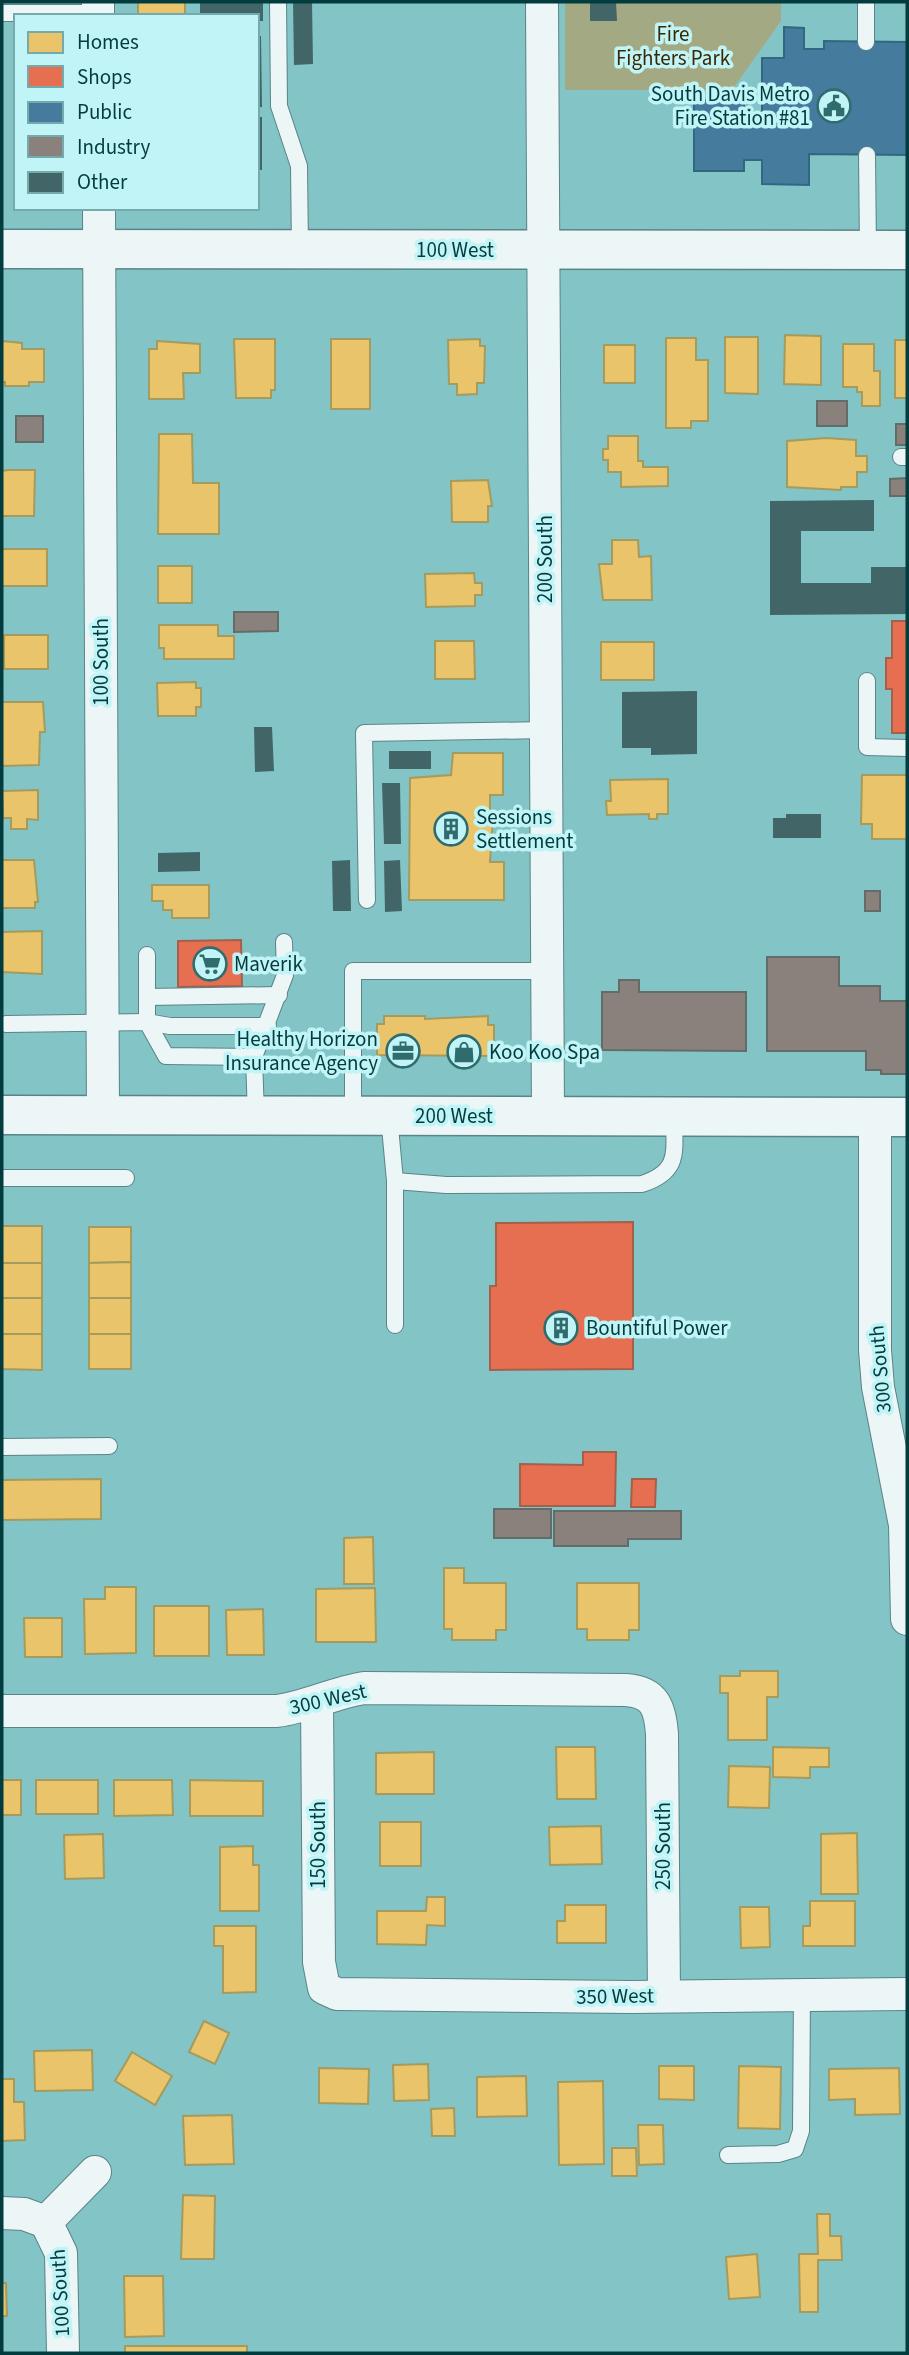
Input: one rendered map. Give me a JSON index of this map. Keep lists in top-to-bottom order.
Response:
{
  "streets": {
    "street": [
      "100 West",
      "200 South",
      "100 South",
      "200 West",
      "300 South",
      "300 West",
      "150 South",
      "250 South",
      "350 West"
    ]
  },
  "crossings": [
    ["100 West", "200 South"],
    ["100 West", "100 South"],
    ["200 South", "200 West"],
    ["100 South", "200 West"],
    ["200 West", "300 South"],
    ["300 West", "150 South"],
    ["300 West", "250 South"],
    ["150 South", "350 West"],
    ["250 South", "350 West"]
  ],
  "parks": ["Fire Fighters Park"],
  "places": {
    "public building": ["South Davis Metro Fire Station #81"],
    "building": ["Sessions Settlement", "Bountiful Power"],
    "supermarket": ["Maverik"],
    "office": ["Healthy Horizon Insurance Agency"],
    "shop": ["Koo Koo Spa"]
  },
  "legend": [
    "Homes",
    "Shops",
    "Public",
    "Industry",
    "Other"
  ]
}
